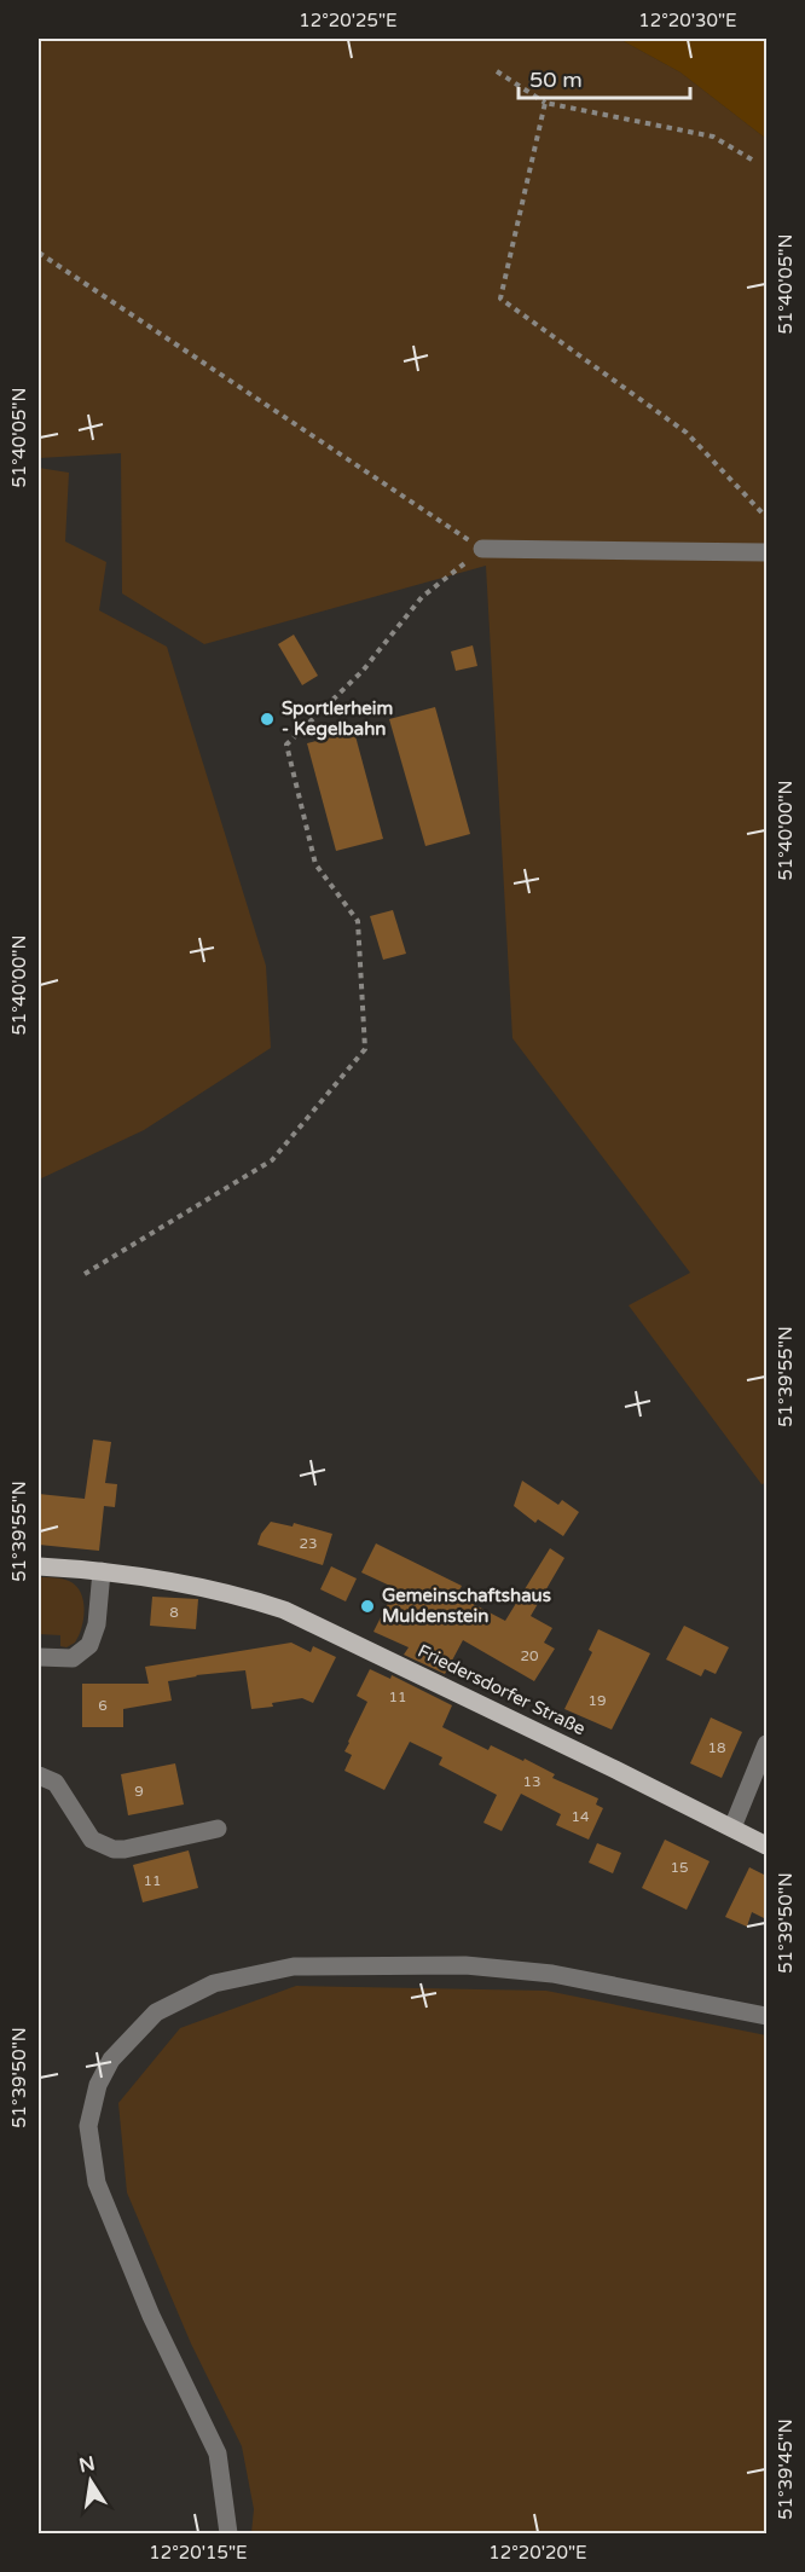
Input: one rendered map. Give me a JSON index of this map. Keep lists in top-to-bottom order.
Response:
{
  "streets": {
    "main road": ["Friedersdorfer Straße"]
  },
  "places": ["Sportlerheim - Kegelbahn", "Gemeinschaftshaus Muldenstein"],
  "house_numbers": [
    "23",
    "8",
    "20",
    "11",
    "19",
    "6",
    "18",
    "13",
    "9",
    "14",
    "15",
    "11"
  ],
  "scale_bar": "50 m",
  "north": "top",
  "coordinates": [
    "12°20'25\"E",
    "12°20'30\"E",
    "51°40'05\"N",
    "51°40'00\"N",
    "51°39'55\"N",
    "51°39'50\"N",
    "51°39'45\"N",
    "12°20'15\"E",
    "12°20'20\"E"
  ]
}
